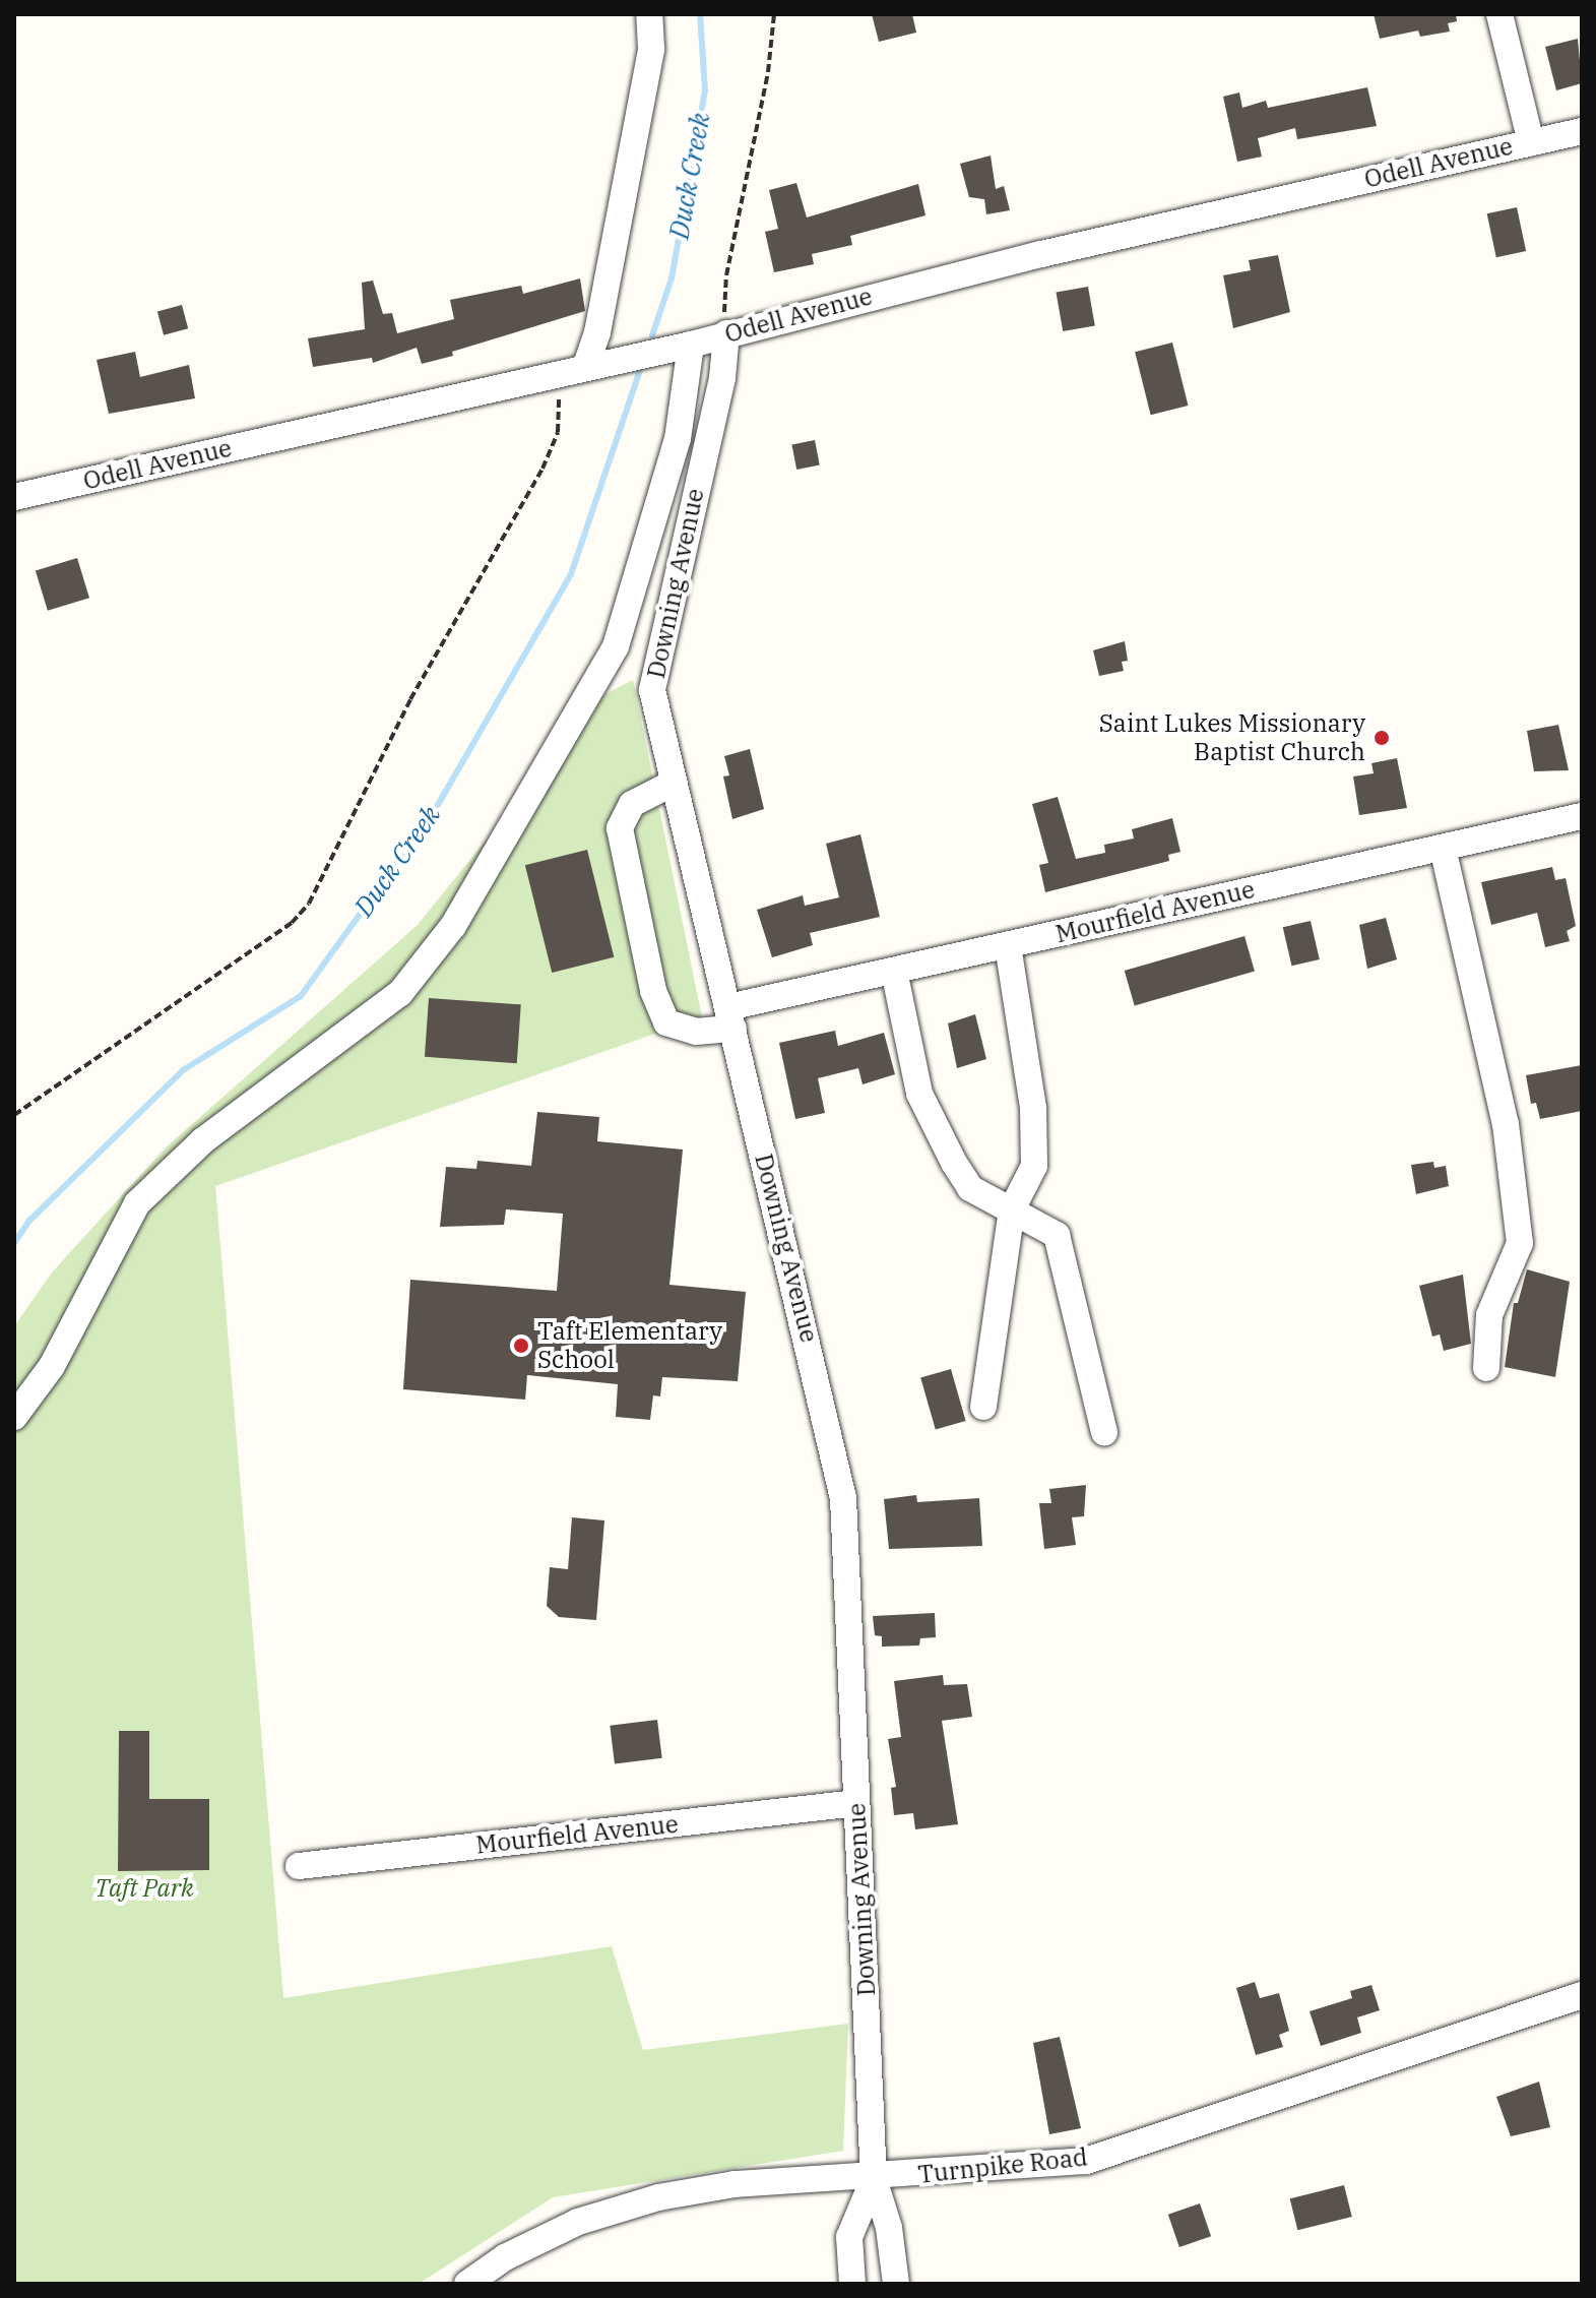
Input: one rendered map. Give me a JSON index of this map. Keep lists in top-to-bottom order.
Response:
{
  "streets": {
    "street": [
      "Odell Avenue",
      "Downing Avenue",
      "Mourfield Avenue",
      "Turnpike Road"
    ]
  },
  "crossings": [
    ["Odell Avenue", "Downing Avenue"],
    ["Downing Avenue", "Mourfield Avenue"],
    ["Downing Avenue", "Turnpike Road"]
  ],
  "water": ["Duck Creek"],
  "parks": ["Taft Park"],
  "places": ["Saint Lukes Missionary Baptist Church", "Taft Elementary School"]
}
